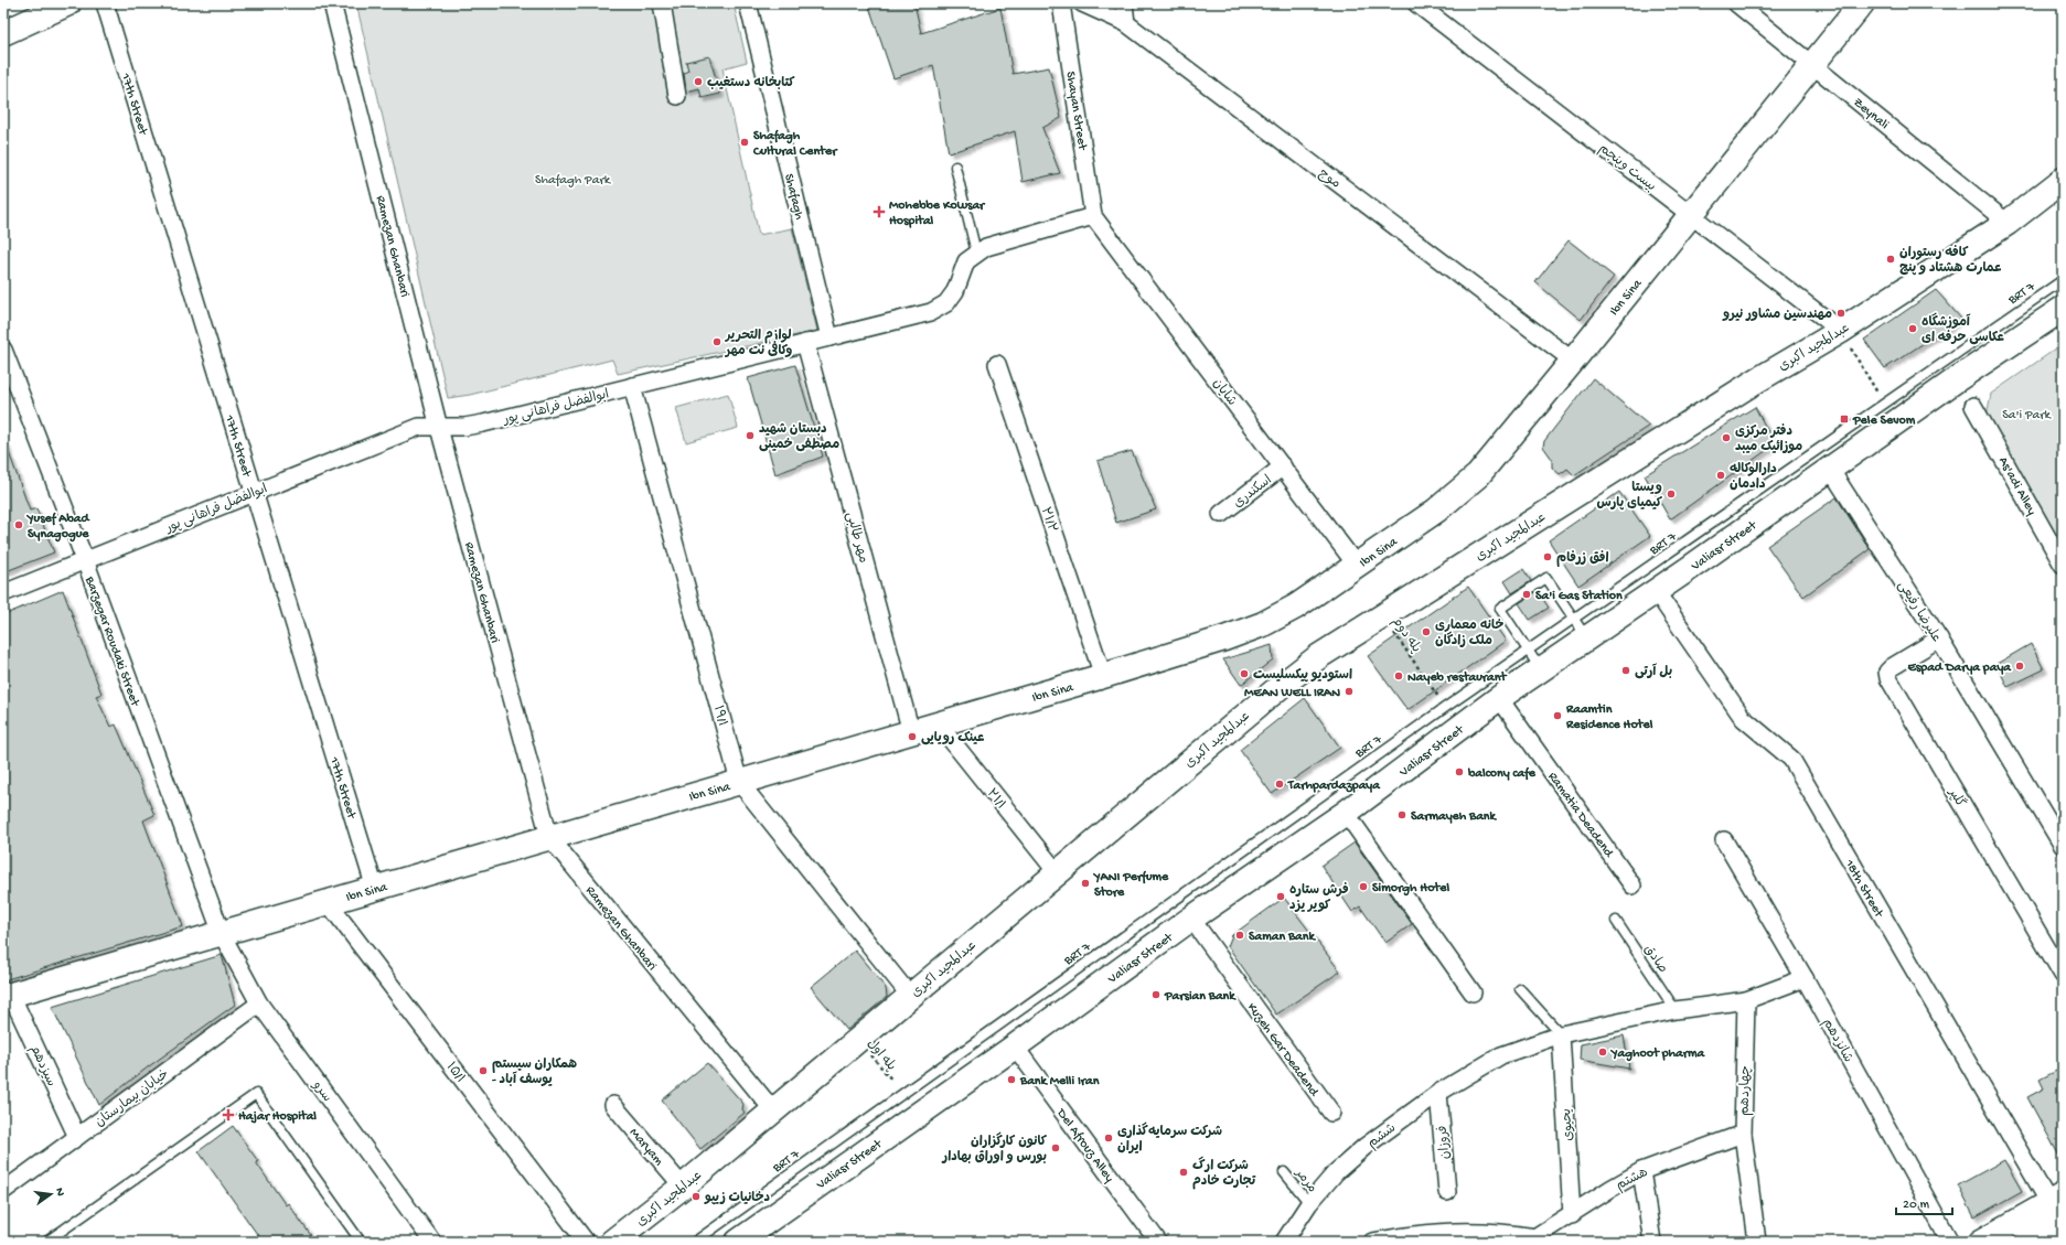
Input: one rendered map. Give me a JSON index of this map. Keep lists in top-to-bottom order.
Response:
{
  "streets": {
    "street": [
      "17th Street",
      "Shayan Street",
      "Zeynali",
      "بیست وپنجم",
      "موج",
      "Shafagh",
      "Ramezan Ghanbari",
      "Ibn Sina",
      "عبدالمجید اکبری",
      "شایان",
      "ابوالفضل فراهانی پور",
      "As'adi Alley",
      "اسکندری",
      "۲۱/۲",
      "مهر طالبی",
      "Valiasr Street",
      "علیرضا رفیعی",
      "Barzegar Roudaki Street",
      "۱۹/۱",
      "گلپر",
      "۲۱/۱",
      "Ramatia Deadend",
      "18th Street",
      "شانزدهم",
      "Kuzeh Gar Deadend",
      "سیزدهم",
      "۱۵/۱",
      "سرو",
      "چهاردهم",
      "خیابان بیمارستان",
      "یحیوی",
      "ششم",
      "فروزان",
      "Del Afrouz Alley",
      "Maryam",
      "هشتم"
    ],
    "lane": ["BRT 7", "صادق", "مرمر"],
    "path": ["پله دوم", "پله اول"]
  },
  "crossings": [
    ["17th Street", "Ibn Sina"],
    ["17th Street", "ابوالفضل فراهانی پور"],
    ["Shayan Street", "شایان"],
    ["Shayan Street", "ابوالفضل فراهانی پور"],
    ["Zeynali", "Ibn Sina"],
    ["Zeynali", "عبدالمجید اکبری"],
    ["بیست وپنجم", "Ibn Sina"],
    ["بیست وپنجم", "عبدالمجید اکبری"],
    ["موج", "Ibn Sina"],
    ["Shafagh", "ابوالفضل فراهانی پور"],
    ["Ramezan Ghanbari", "Ibn Sina"],
    ["Ramezan Ghanbari", "عبدالمجید اکبری"],
    ["Ramezan Ghanbari", "ابوالفضل فراهانی پور"],
    ["BRT 7", "Valiasr Street"],
    ["BRT 7", "پله دوم"],
    ["Ibn Sina", "شایان"],
    ["Ibn Sina", "۲۱/۲"],
    ["Ibn Sina", "مهر طالبی"],
    ["Ibn Sina", "Barzegar Roudaki Street"],
    ["Ibn Sina", "۱۹/۱"],
    ["Ibn Sina", "۲۱/۱"],
    ["Ibn Sina", "سیزدهم"],
    ["Ibn Sina", "۱۵/۱"],
    ["Ibn Sina", "سرو"],
    ["عبدالمجید اکبری", "پله دوم"],
    ["عبدالمجید اکبری", "۱۹/۱"],
    ["عبدالمجید اکبری", "۲۱/۱"],
    ["عبدالمجید اکبری", "پله اول"],
    ["عبدالمجید اکبری", "Maryam"],
    ["شایان", "ابوالفضل فراهانی پور"],
    ["شایان", "اسکندری"],
    ["ابوالفضل فراهانی پور", "مهر طالبی"],
    ["ابوالفضل فراهانی پور", "Barzegar Roudaki Street"],
    ["ابوالفضل فراهانی پور", "۱۹/۱"],
    ["Valiasr Street", "علیرضا رفیعی"],
    ["Valiasr Street", "Ramatia Deadend"],
    ["Valiasr Street", "18th Street"],
    ["Valiasr Street", "Kuzeh Gar Deadend"],
    ["Valiasr Street", "Del Afrouz Alley"],
    ["علیرضا رفیعی", "گلپر"],
    ["Barzegar Roudaki Street", "سرو"],
    ["صادق", "ششم"],
    ["سیزدهم", "خیابان بیمارستان"],
    ["سرو", "خیابان بیمارستان"],
    ["چهاردهم", "ششم"],
    ["چهاردهم", "هشتم"],
    ["یحیوی", "ششم"],
    ["یحیوی", "هشتم"],
    ["ششم", "فروزان"],
    ["ششم", "مرمر"]
  ],
  "parks": ["Shafagh Park", "Sa'i Park"],
  "places": {
    "other": [
      "کتابخانه دستغیب",
      "Shafagh Cultural Center",
      "کافه رستوران عمارت هشتاد و پنج",
      "مهندسین مشاور نیرو",
      "آموزشگاه عکاسی حرفه ای",
      "لوازم التحریر وکافی نت مهر",
      "دبستان شهید مصطفی خمینی",
      "دفتر مرکزی موزائیک میبد",
      "دارالوکاله دادمان",
      "ویستا کیمیای پارس",
      "Yusef Abad Synagogue",
      "افق زرفام",
      "Sa'i Gas Station",
      "خانه معماری ملک زادگان",
      "Espad Darya paya",
      "بل آرتی",
      "استودیو پیکسلیست",
      "Nayeb restaurant",
      "MEAN WELL IRAN",
      "Raamtin Residence Hotel",
      "عینک رویایی",
      "balcony cafe",
      "Tarhpardazpaya",
      "Sarmayeh Bank",
      "YANI Perfume Store",
      "Simorgh Hotel",
      "فرش ستاره کویر یزد",
      "Saman Bank",
      "Parsian Bank",
      "Yaghoot pharma",
      "همکاران سیستم - یوسف آباد",
      "Bank Melli Iran",
      "شركت سرمايه‌گذاری ايران",
      "کانون کارگزاران بورس و اوراق بهادار",
      "شرکت ارگ تجارت خادم",
      "دخانیات زیپو"
    ],
    "health": ["Mohebbe Kowsar Hospital", "Hajar Hospital"],
    "transit": ["Pele Sevom"]
  },
  "scale_bar": "20 m",
  "north": "right"
}
